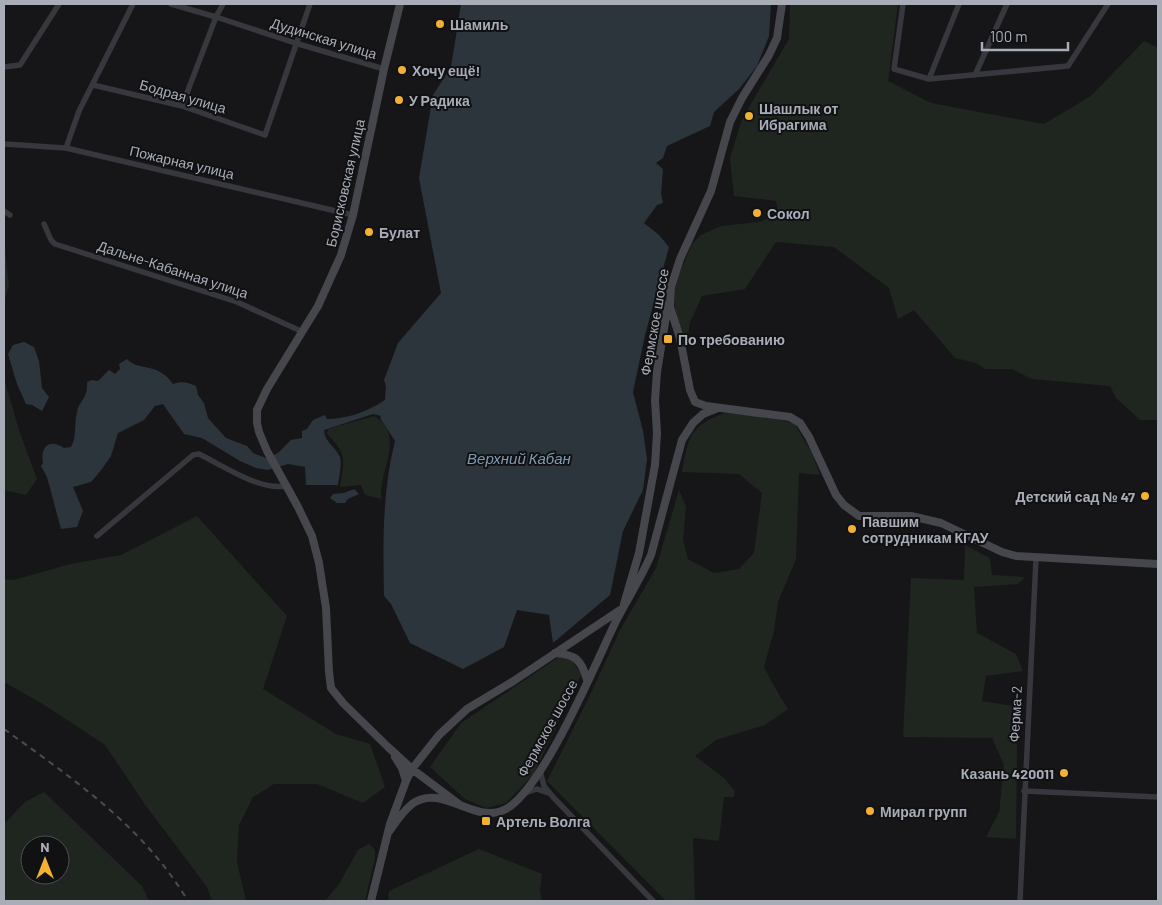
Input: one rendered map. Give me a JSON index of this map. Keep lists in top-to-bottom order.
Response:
{
  "streets": {
    "street": [
      "Дудинская улица",
      "Бодрая улица",
      "Пожарная улица",
      "Борисковская улица",
      "Дальне-Кабанная улица",
      "Фермское шоссе",
      "Ферма-2"
    ]
  },
  "crossings": [
    ["Дудинская улица", "Бодрая улица"],
    ["Дудинская улица", "Борисковская улица"],
    ["Пожарная улица", "Борисковская улица"],
    ["Борисковская улица", "Дальне-Кабанная улица"]
  ],
  "water": ["Верхний Кабан"],
  "places": {
    "other": [
      "Шамиль",
      "Хочу ещё!",
      "У Радика",
      "Шашлык от Ибрагима",
      "Сокол",
      "Булат",
      "Детский сад № 47",
      "Павшим сотрудникам КГАУ",
      "Казань 420011",
      "Мирал групп"
    ],
    "transit": ["По требованию", "Артель Волга"]
  },
  "scale_bar": "100 m",
  "north": "top"
}
